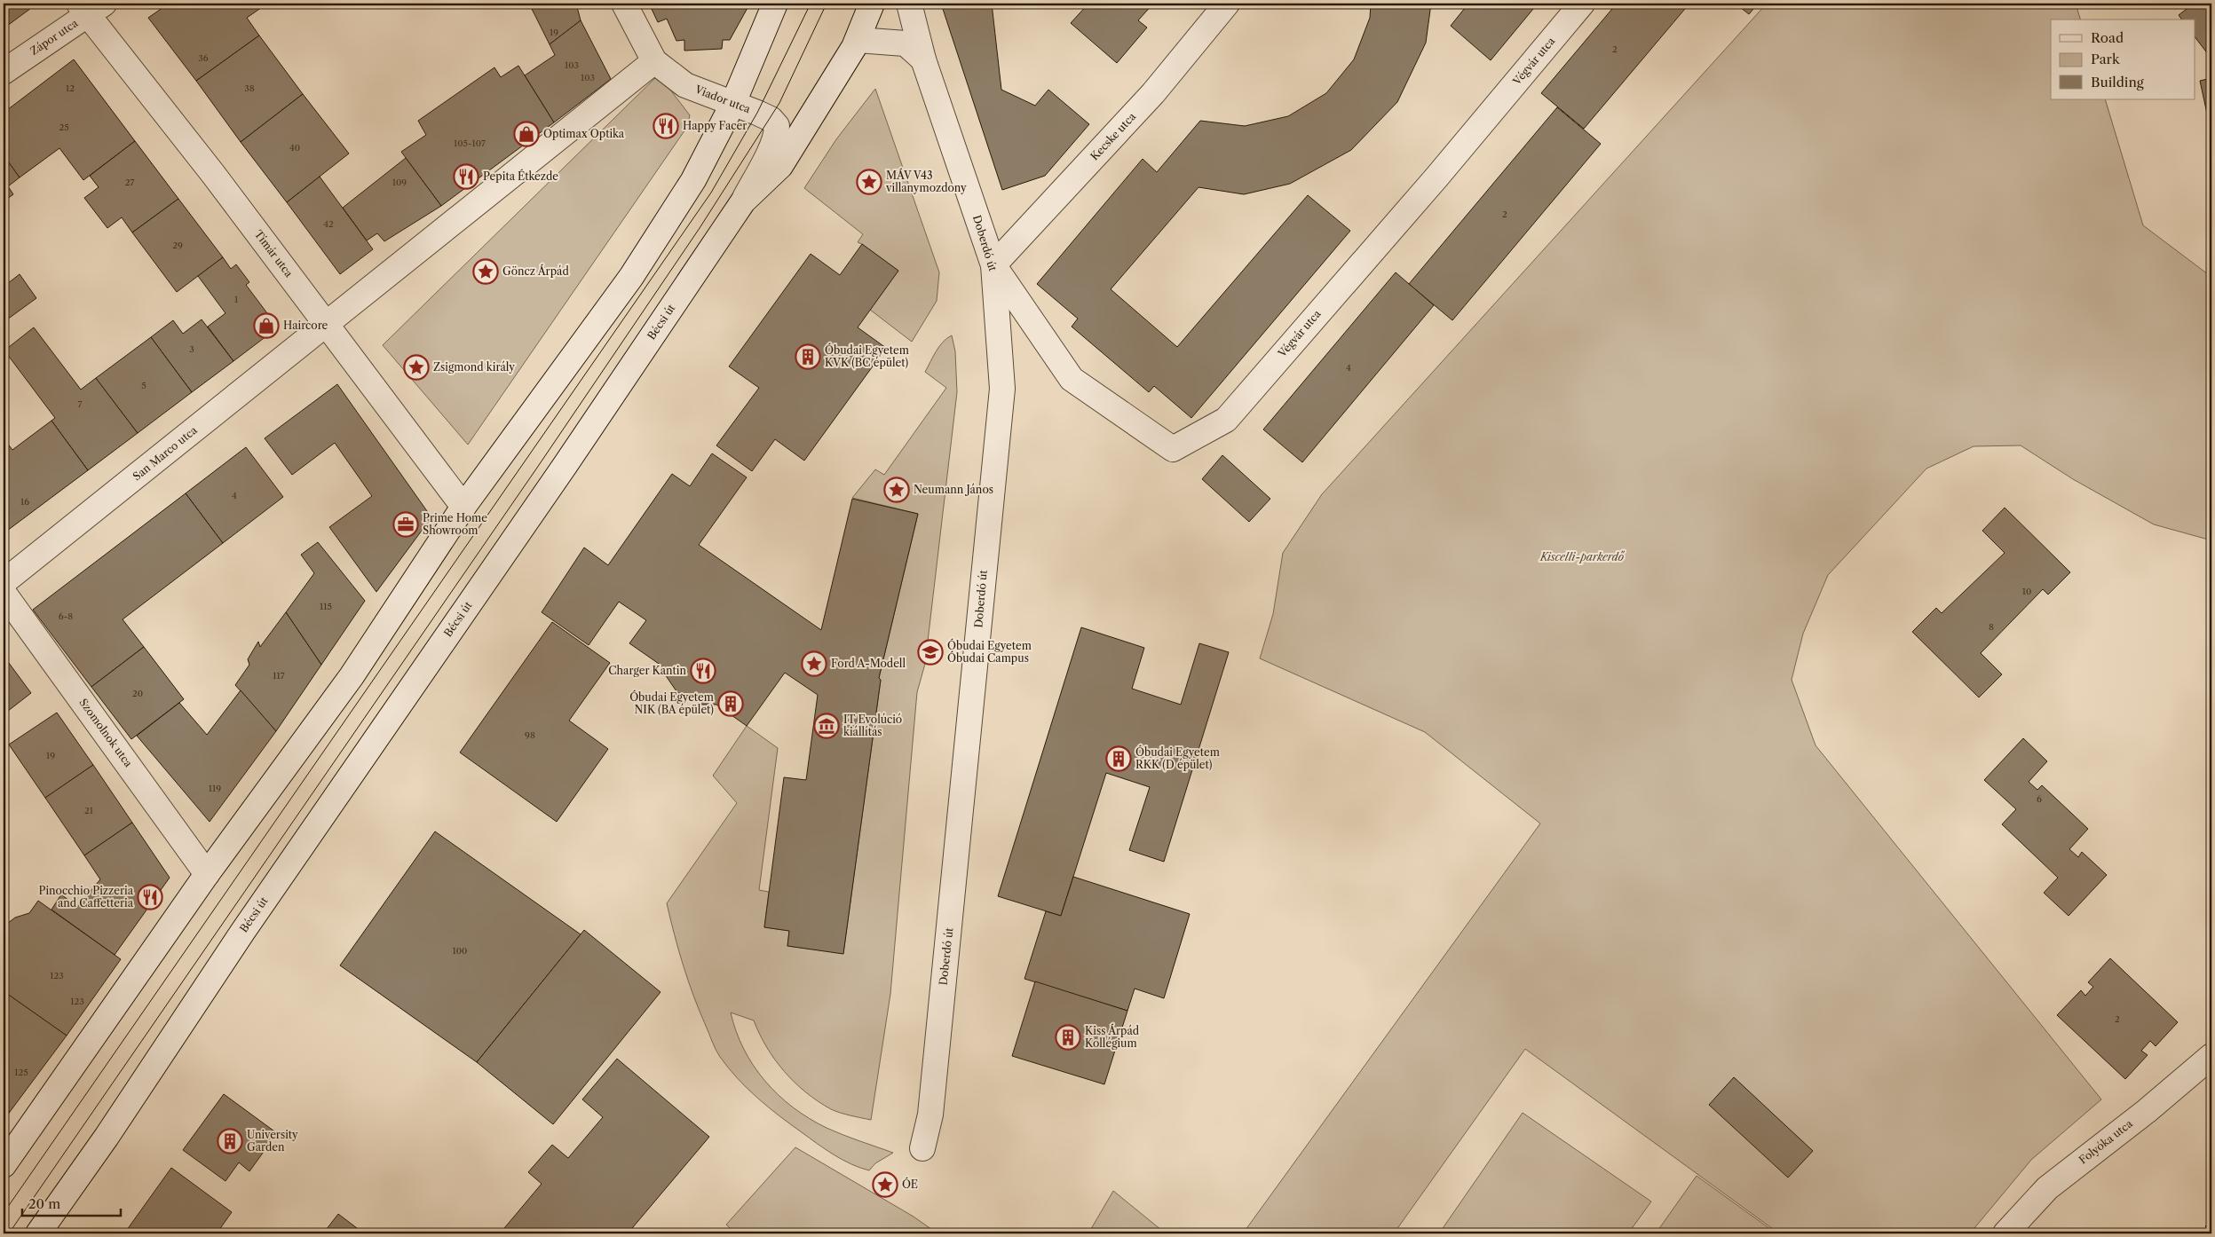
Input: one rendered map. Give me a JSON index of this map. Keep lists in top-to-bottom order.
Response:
{
  "streets": {
    "street": [
      "Zápor utca",
      "Végvár utca",
      "Viador utca",
      "Kecske utca",
      "Doberdó út",
      "Tímár utca",
      "Bécsi út",
      "San Marco utca",
      "Szomolnok utca",
      "Folyóka utca"
    ]
  },
  "crossings": [
    ["Zápor utca", "Tímár utca"],
    ["Végvár utca", "Kecske utca"],
    ["Végvár utca", "Doberdó út"],
    ["Viador utca", "Bécsi út"],
    ["Kecske utca", "Doberdó út"],
    ["Tímár utca", "San Marco utca"]
  ],
  "parks": ["Kiscelli-parkerdő"],
  "places": {
    "restaurant": [
      "Happy Facer",
      "Pepita Étkezde",
      "Charger Kantin",
      "Pinocchio Pizzeria and Caffetteria"
    ],
    "shop": ["Optimax Optika", "Haircore"],
    "place": [
      "MÁV V43 villanymozdony",
      "Göncz Árpád",
      "Zsigmond király",
      "Neumann János",
      "Ford A-Modell",
      "ÓE"
    ],
    "building": [
      "Óbudai Egyetem KVK (BC épület)",
      "Óbudai Egyetem NIK (BA épület)",
      "Óbudai Egyetem RKK (D épület)",
      "Kiss Árpád Kollégium",
      "University Garden"
    ],
    "office": ["Prime Home Showroom"],
    "school or university": ["Óbudai Egyetem Óbudai Campus"],
    "museum": ["IT Evolúció kiállítás"]
  },
  "house_numbers": [
    "19",
    "2",
    "36",
    "103",
    "103",
    "12",
    "38",
    "25",
    "105-107",
    "40",
    "27",
    "109",
    "2",
    "42",
    "29",
    "1",
    "3",
    "4",
    "5",
    "7",
    "4",
    "16",
    "10",
    "115",
    "6-8",
    "8",
    "117",
    "20",
    "98",
    "19",
    "119",
    "6",
    "21",
    "100",
    "123",
    "123",
    "2",
    "125"
  ],
  "legend": ["Road", "Park", "Building"],
  "scale_bar": "20 m"
}
